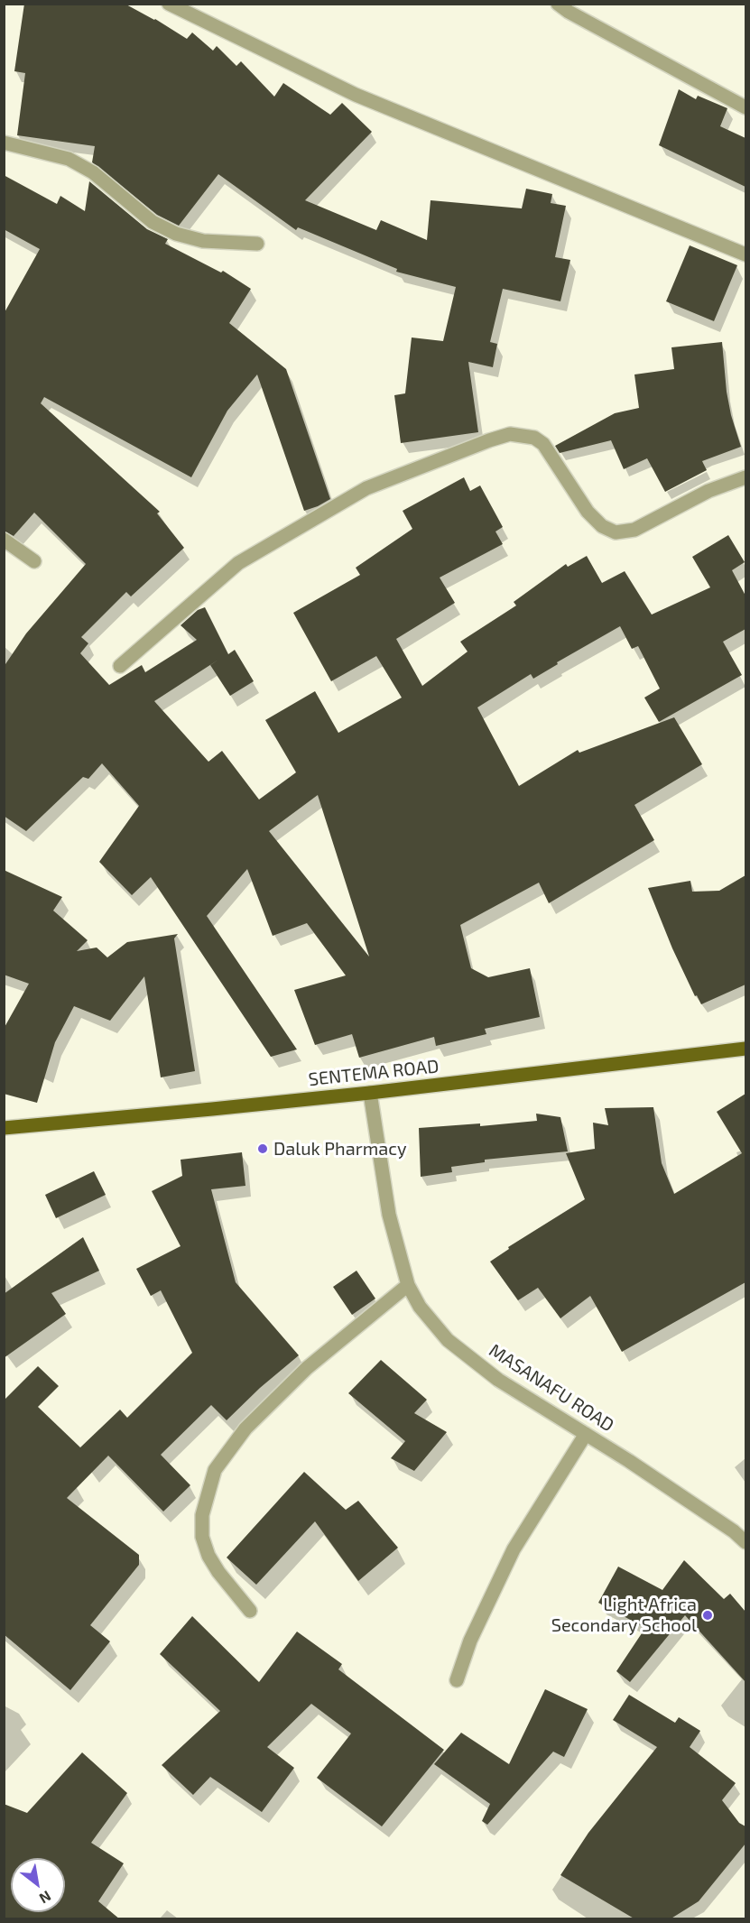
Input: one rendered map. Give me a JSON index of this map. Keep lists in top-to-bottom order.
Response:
{
  "streets": {
    "main road": ["SENTEMA ROAD"],
    "street": ["MASANAFU ROAD"]
  },
  "crossings": [
    ["SENTEMA ROAD", "MASANAFU ROAD"]
  ],
  "places": ["Daluk Pharmacy", "Light Africa Secondary School"],
  "north": "bottom right"
}
